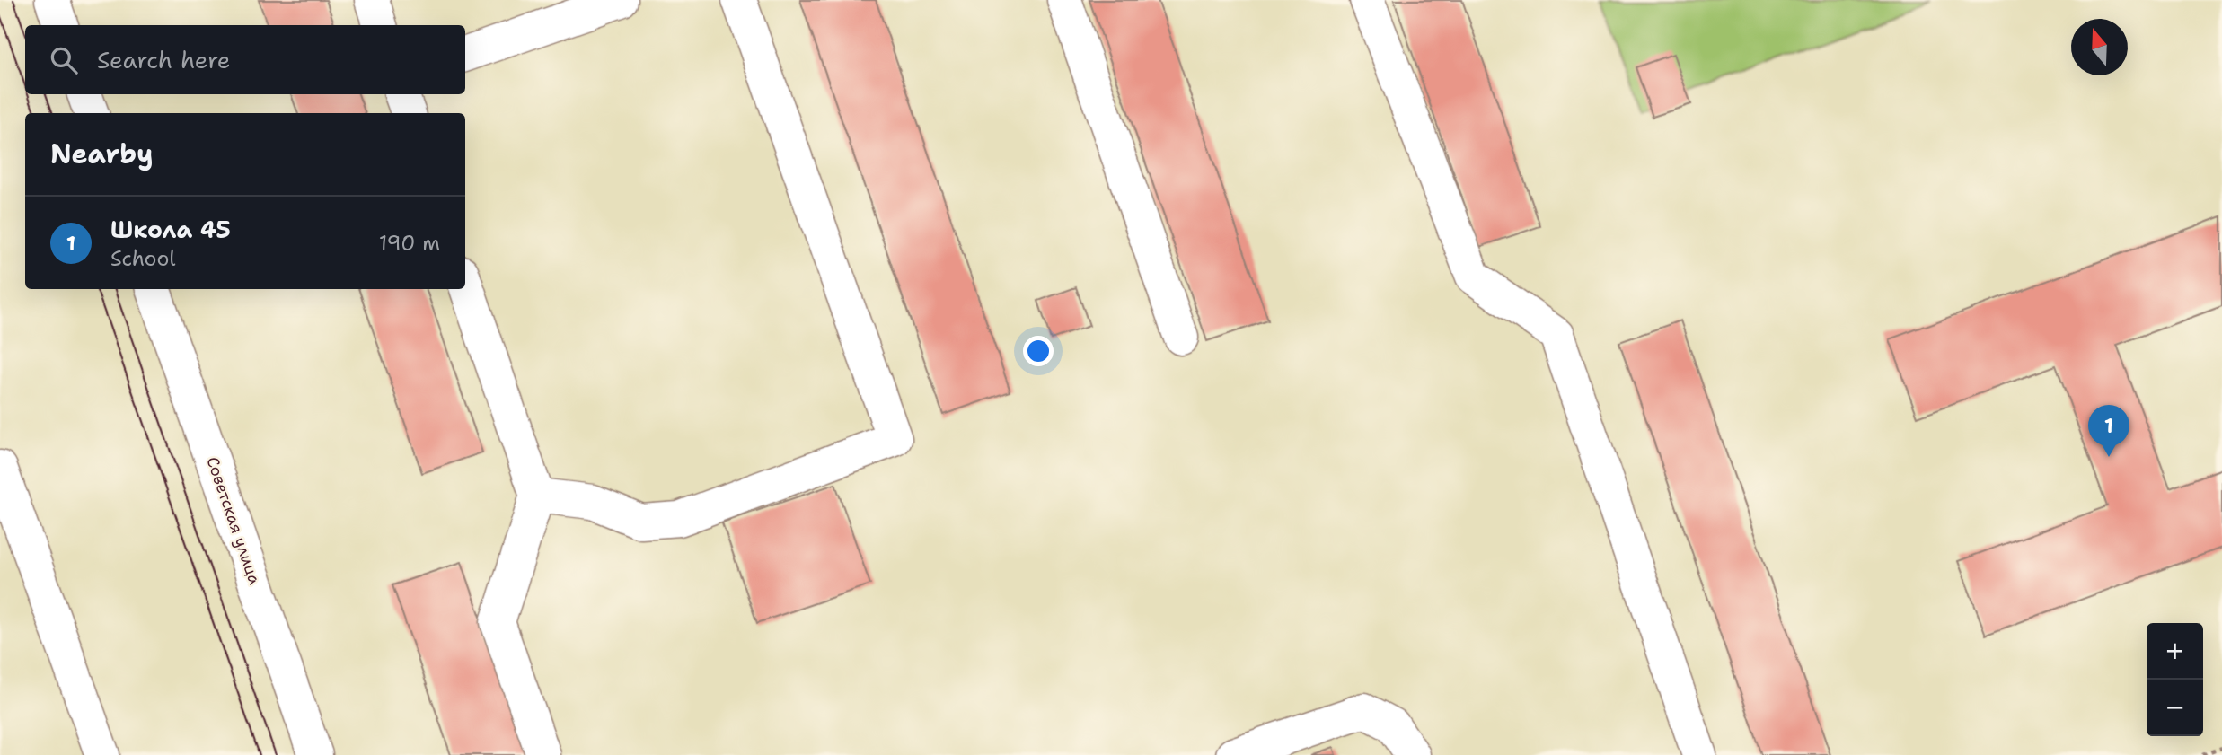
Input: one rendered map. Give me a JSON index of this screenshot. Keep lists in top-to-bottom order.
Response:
{
  "streets": {
    "main road": ["Советская улица"]
  },
  "north": "top",
  "page": {
    "search": "Search here",
    "heading": "Nearby",
    "list": [
      {
        "mark": "1",
        "name": "Школа 45",
        "note": "School",
        "value": "190 m"
      }
    ],
    "pins": "1",
    "map_buttons": ["+", "−"]
  }
}
